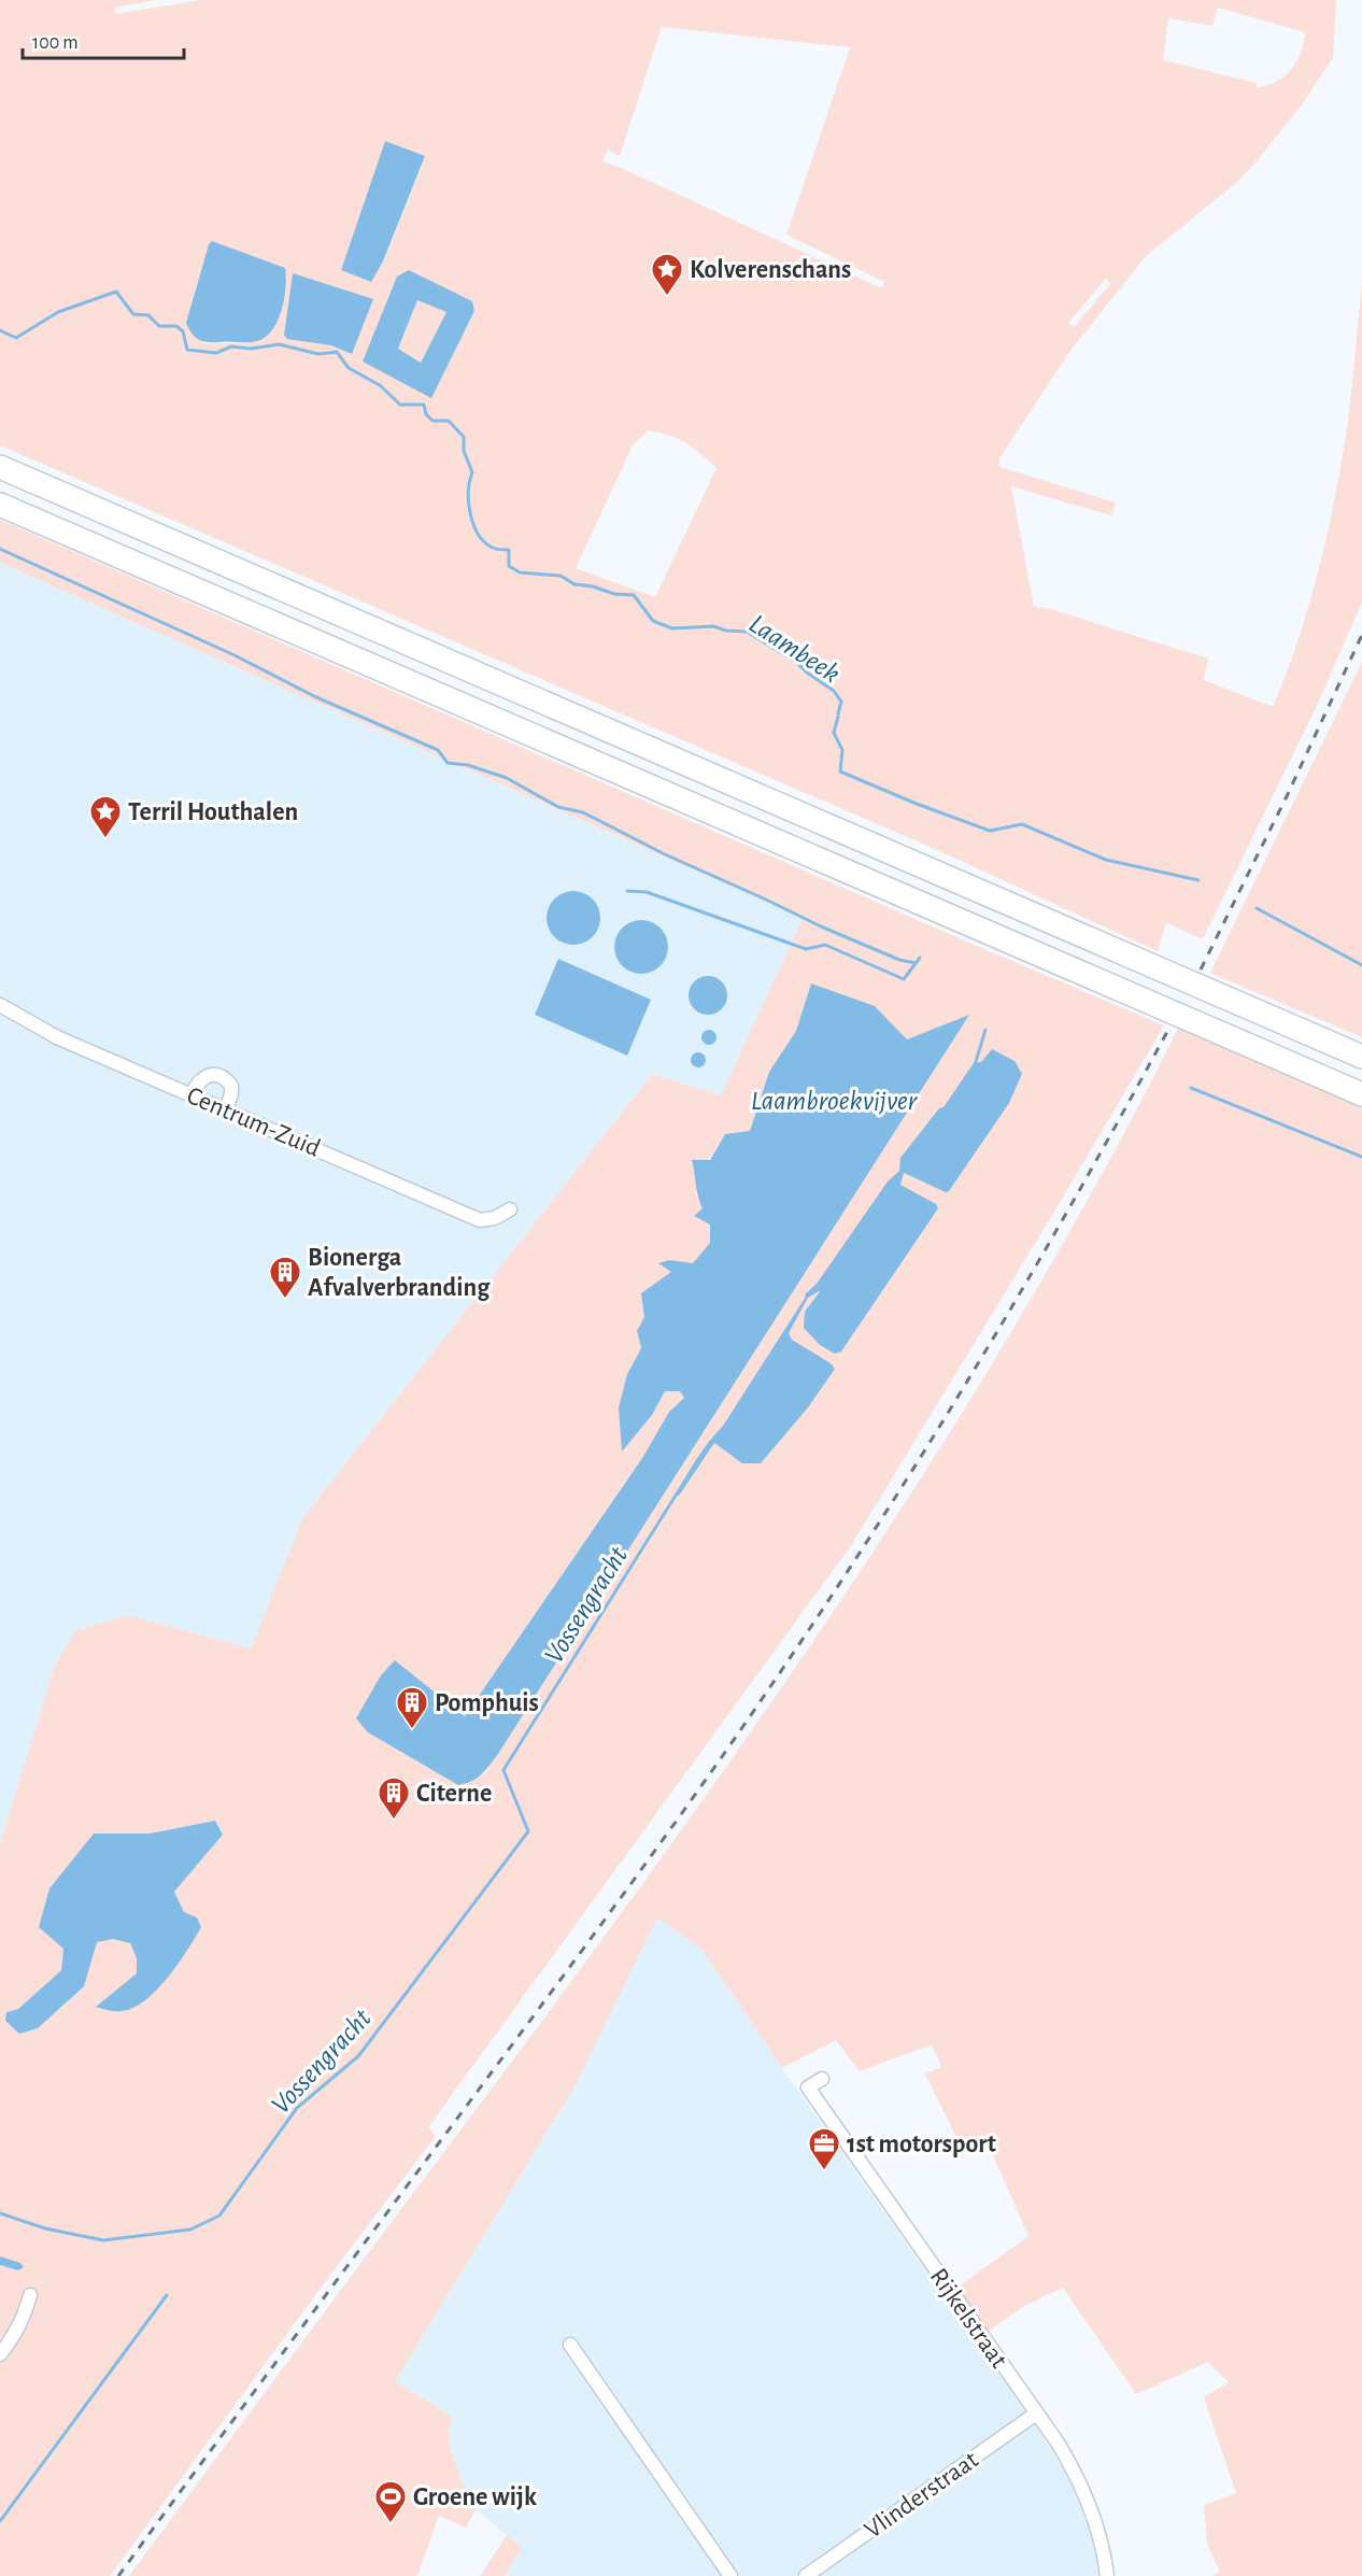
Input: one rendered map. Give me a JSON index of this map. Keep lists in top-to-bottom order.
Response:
{
  "streets": {
    "street": ["Centrum-Zuid", "Rijkelstraat", "Vlinderstraat"]
  },
  "crossings": [
    ["Rijkelstraat", "Vlinderstraat"]
  ],
  "water": ["Laambeek", "Laambroekvijver", "Vossengracht"],
  "places": {
    "place": ["Kolverenschans", "Terril Houthalen"],
    "building": ["Bionerga Afvalverbranding", "Pomphuis", "Citerne"],
    "office": ["1st motorsport"],
    "sports": ["Groene wijk"]
  },
  "scale_bar": "100 m"
}
